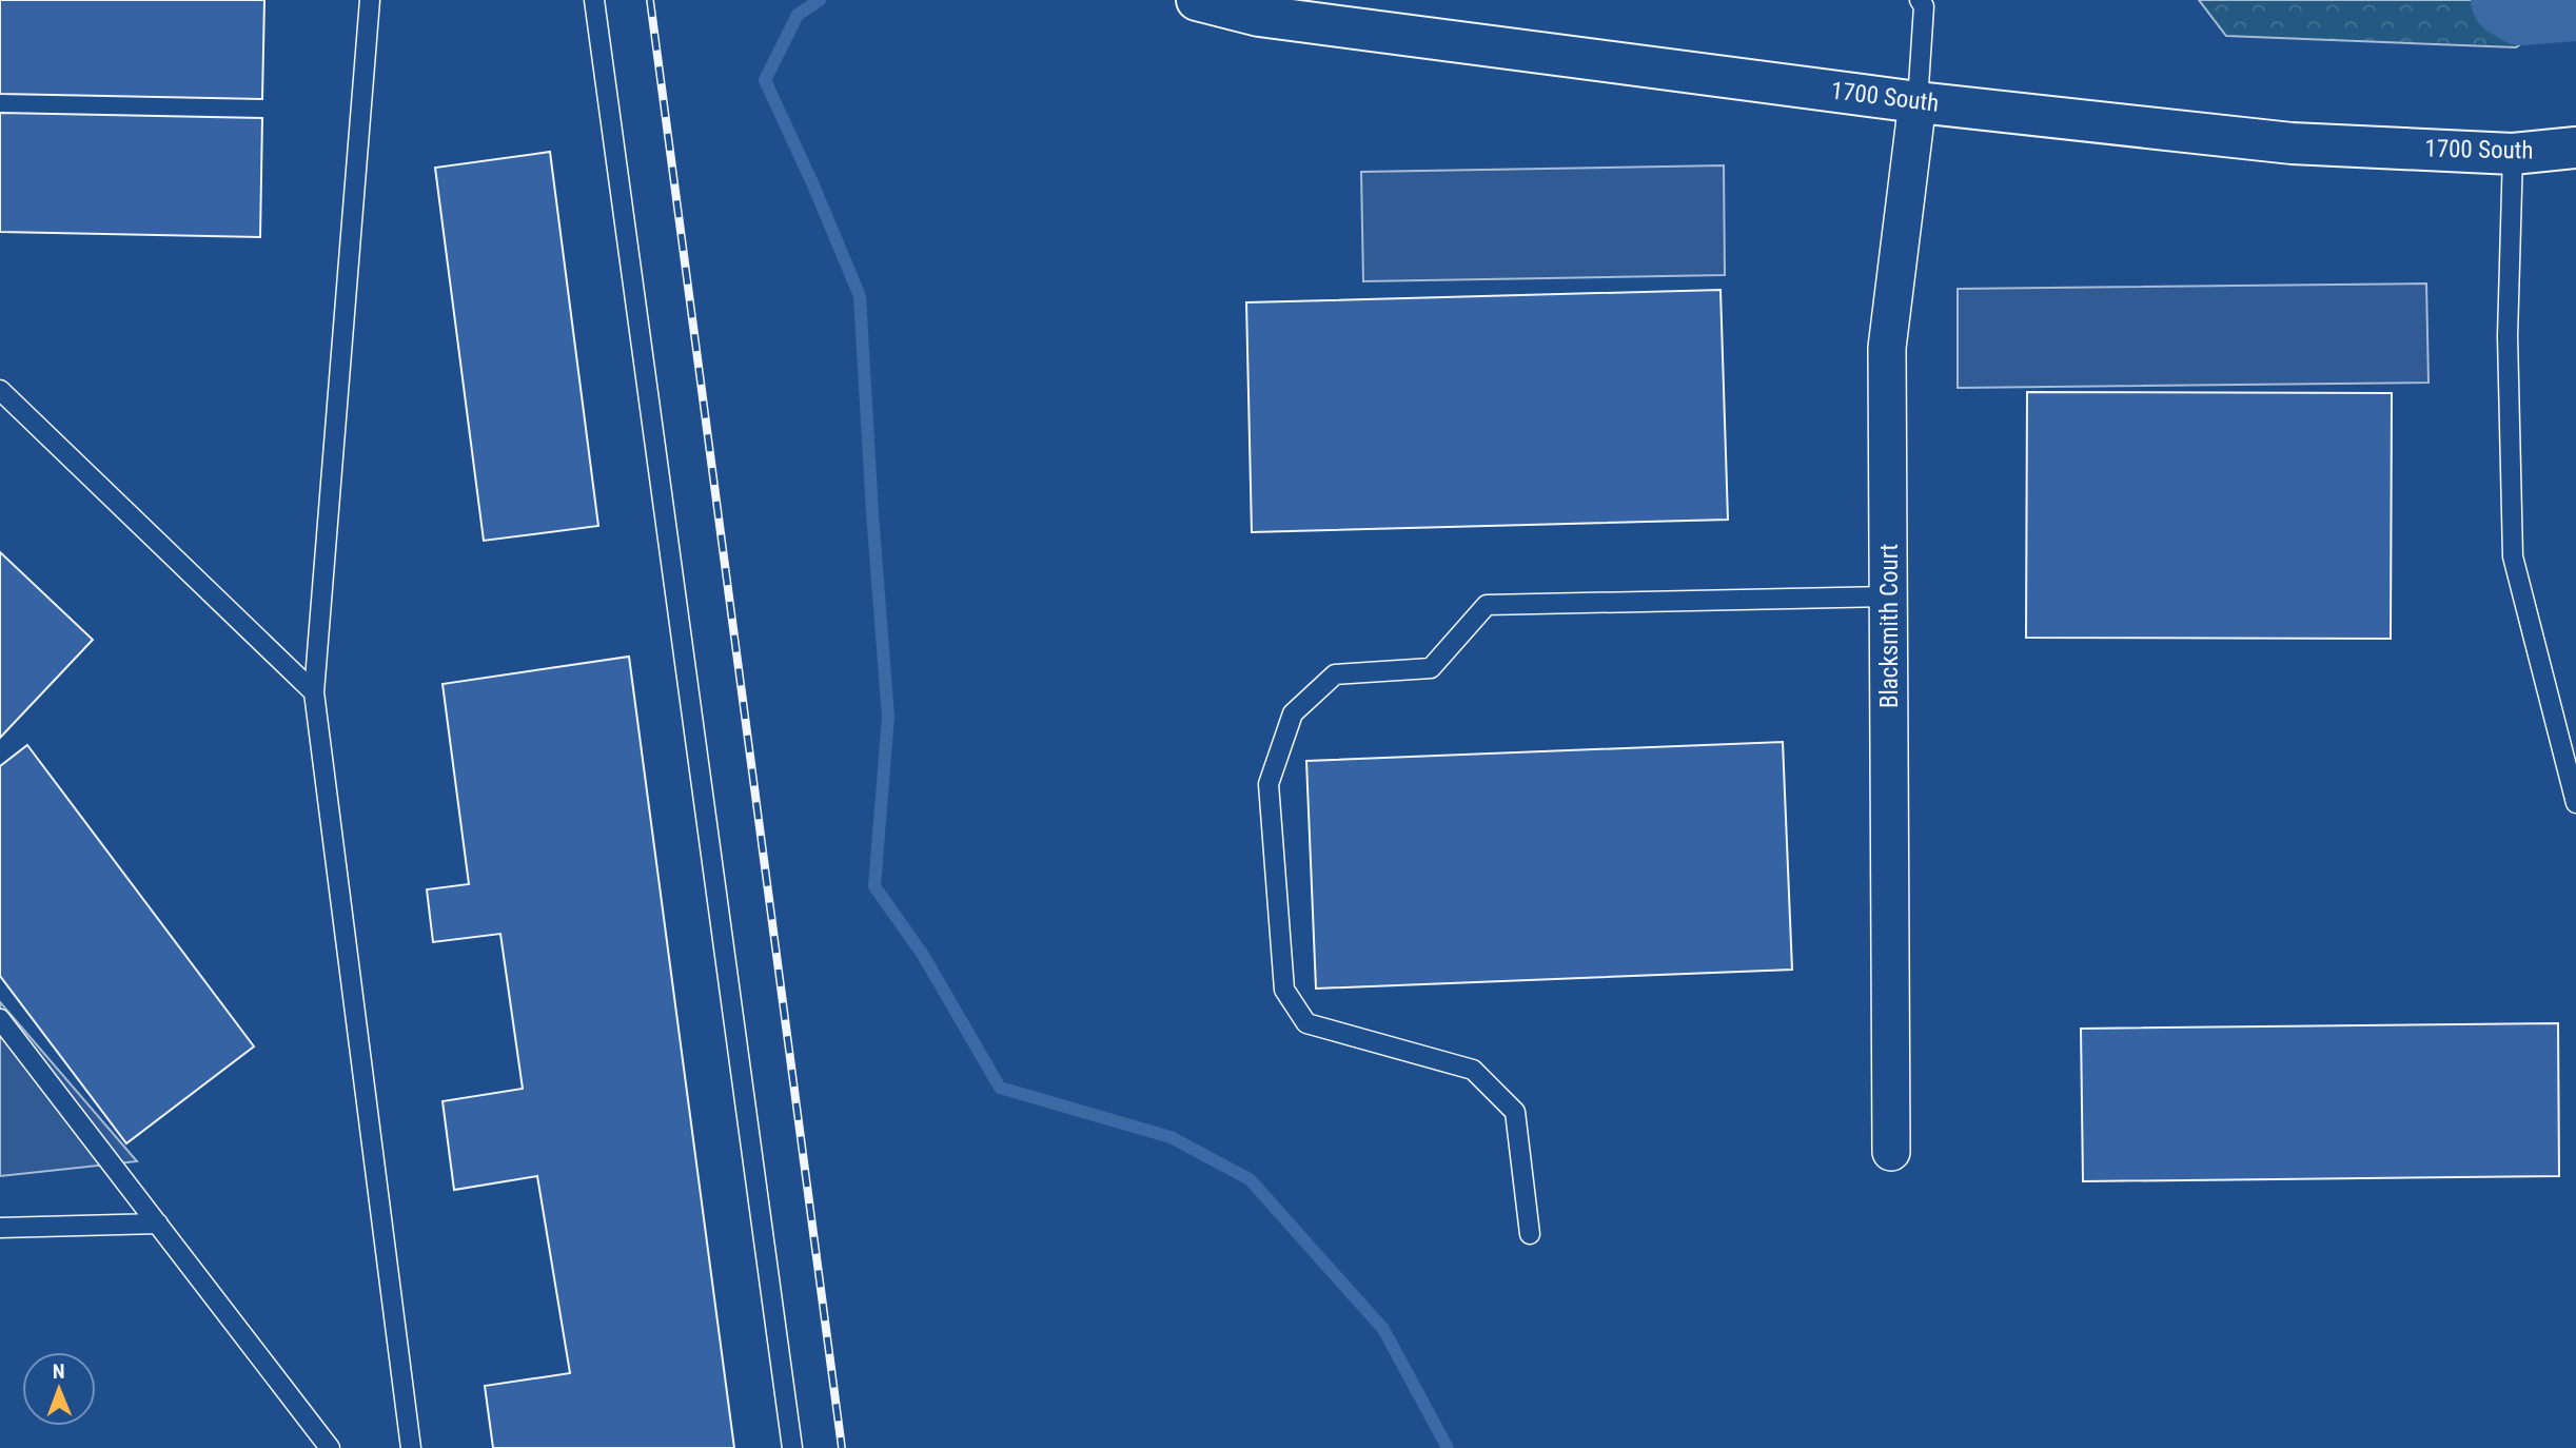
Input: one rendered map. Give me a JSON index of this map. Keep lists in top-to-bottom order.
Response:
{
  "streets": {
    "street": ["1700 South", "Blacksmith Court"]
  },
  "crossings": [
    ["1700 South", "Blacksmith Court"]
  ],
  "north": "top"
}
